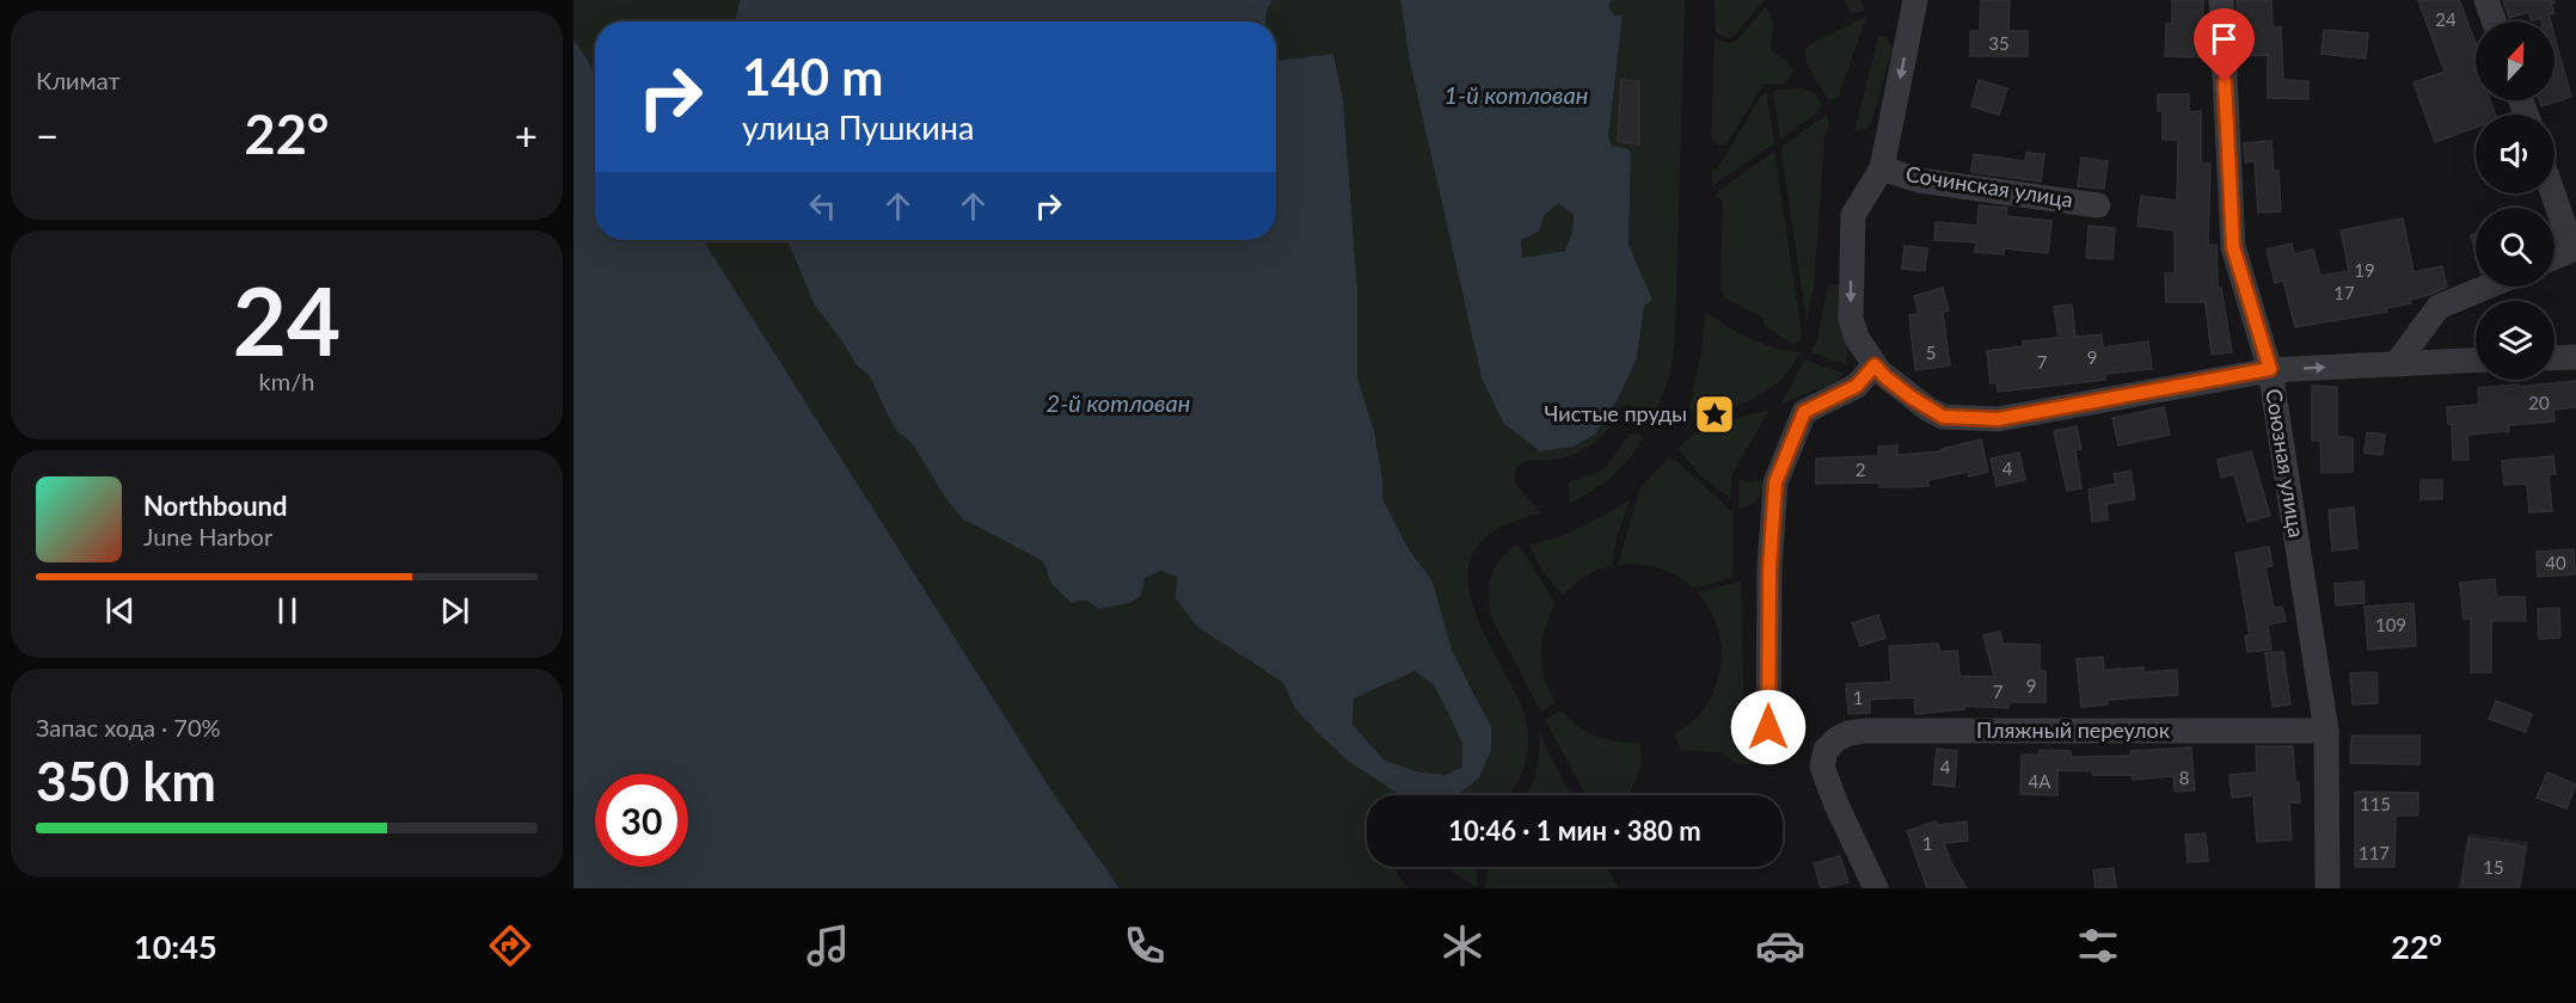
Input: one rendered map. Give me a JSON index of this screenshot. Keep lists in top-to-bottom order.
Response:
{
  "streets": {
    "street": ["Сочинская улица", "Союзная улица", "Пляжный переулок"]
  },
  "crossings": [
    ["Союзная улица", "Пляжный переулок"]
  ],
  "one_way": ["Сочинская улица"],
  "water": ["1-й котлован", "2-й котлован"],
  "places": {
    "place": ["Чистые пруды"]
  },
  "house_numbers": [
    "24",
    "35",
    "19",
    "17",
    "5",
    "9",
    "7",
    "20",
    "4",
    "2",
    "40",
    "109",
    "9",
    "7",
    "1",
    "4",
    "8",
    "4А",
    "115",
    "1",
    "117",
    "15"
  ],
  "north": "top",
  "page": {
    "tile": [
      "Климат",
      ["24", "km/h"],
      ["Запас хода · 70%", "350 km"]
    ],
    "turn": ["140 m", "улица Пушкина"],
    "heat": ["−", "22°", "+"],
    "song": ["Northbound", "June Harbor"],
    "limit": "30",
    "trip": "10:46 · 1 мин · 380 m",
    "tabs": ["10:45", "22°"]
  }
}
